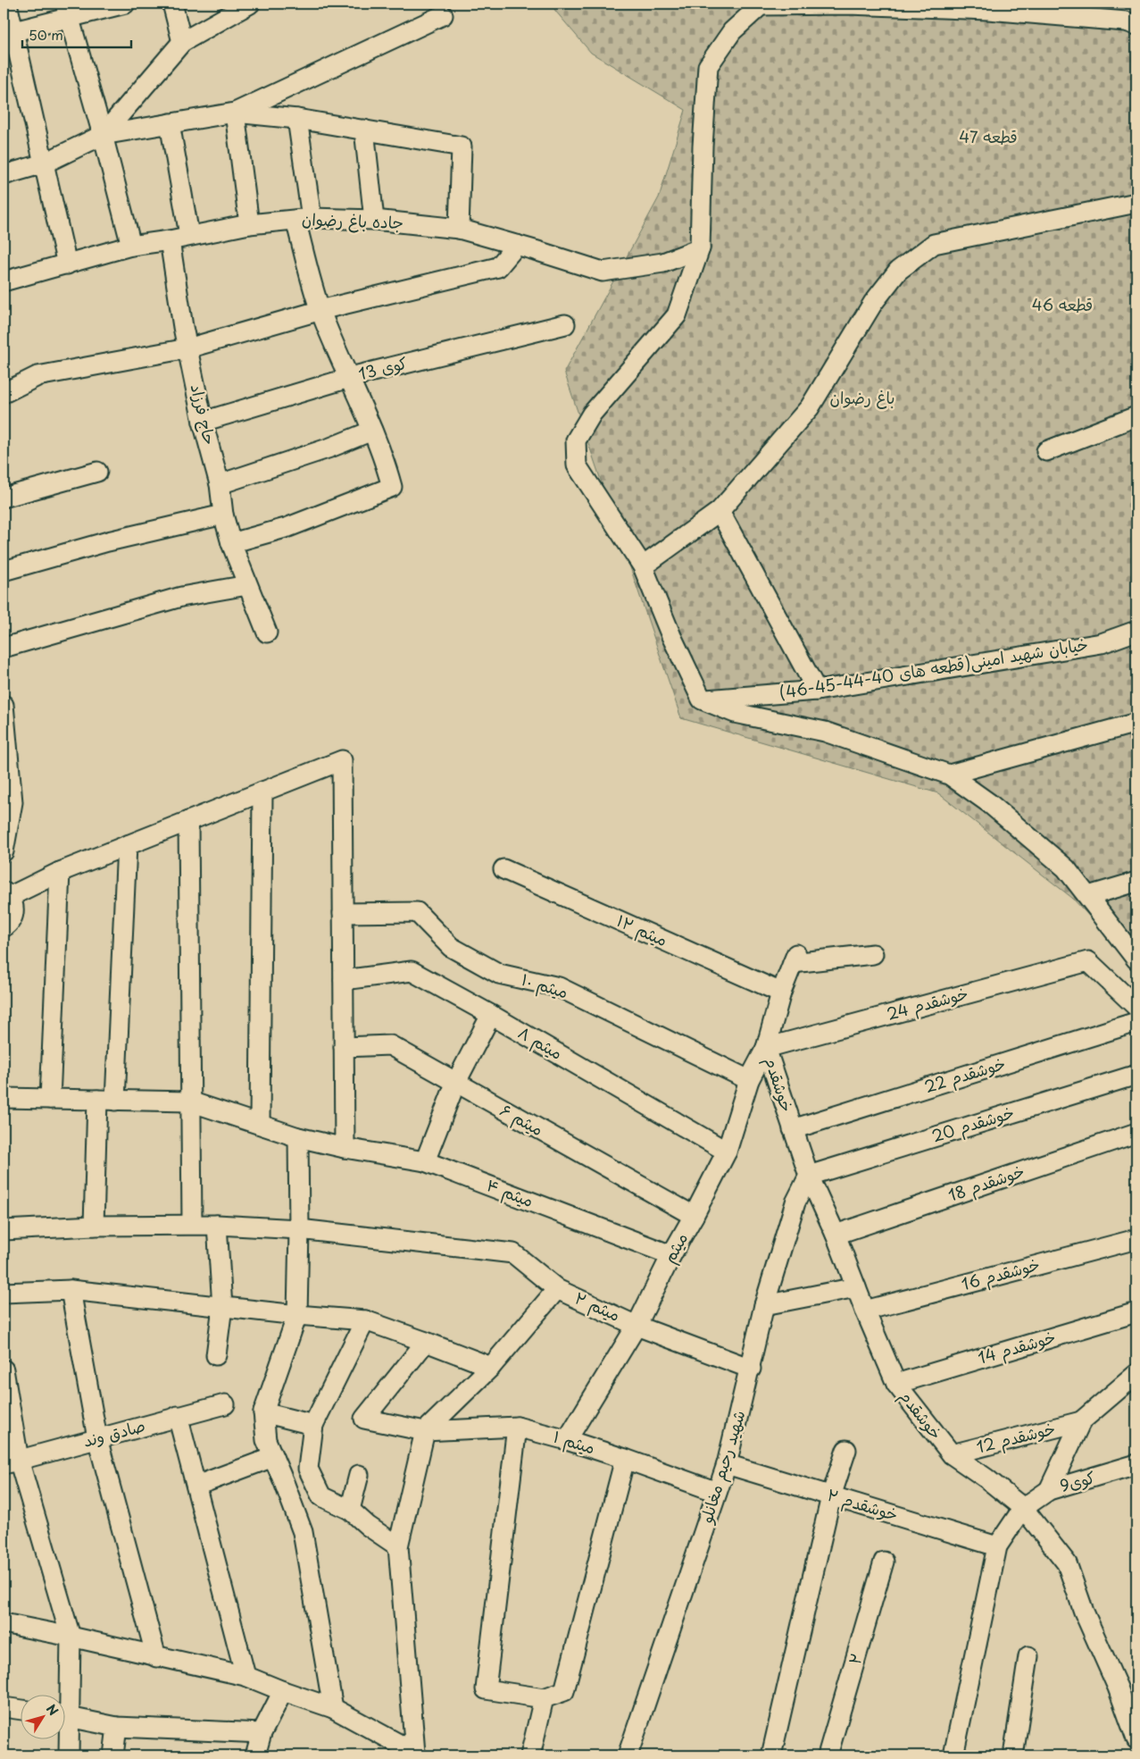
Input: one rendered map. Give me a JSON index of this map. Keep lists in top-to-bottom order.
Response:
{
  "streets": {
    "street": [
      "جاده باغ رضوان",
      "کوی 13",
      "حاج فرزاد",
      "خیابان شهید امینی(قطعه های 40-44-45-46)",
      "۱۲ میثم",
      "۱۰ میثم",
      "خوشقدم 24",
      "۸ میثم",
      "خوشقدم 22",
      "خوشقدم",
      "۶ میثم",
      "خوشقدم 20",
      "خوشقدم 18",
      "۴ میثم",
      "میثم",
      "خوشقدم 16",
      "۲ میثم",
      "خوشقدم 14",
      "صادق وند",
      "خوشقدم 12",
      "۱ میثم",
      "شهید رحیم مغانلو",
      "کوی9",
      "۲ خوشقدم",
      "۲"
    ]
  },
  "crossings": [
    ["جاده باغ رضوان", "حاج فرزاد"],
    ["کوی 13", "حاج فرزاد"],
    ["۱۲ میثم", "میثم"],
    ["۱۰ میثم", "میثم"],
    ["خوشقدم 24", "خوشقدم"],
    ["خوشقدم 24", "میثم"],
    ["۸ میثم", "میثم"],
    ["خوشقدم 22", "خوشقدم"],
    ["خوشقدم", "خوشقدم 20"],
    ["خوشقدم", "خوشقدم 18"],
    ["خوشقدم", "میثم"],
    ["خوشقدم", "خوشقدم 16"],
    ["خوشقدم", "خوشقدم 14"],
    ["خوشقدم", "خوشقدم 12"],
    ["خوشقدم", "شهید رحیم مغانلو"],
    ["خوشقدم", "کوی9"],
    ["۶ میثم", "میثم"],
    ["خوشقدم 20", "شهید رحیم مغانلو"],
    ["۴ میثم", "میثم"],
    ["میثم", "۲ میثم"],
    ["میثم", "۱ میثم"],
    ["۲ میثم", "شهید رحیم مغانلو"],
    ["۱ میثم", "شهید رحیم مغانلو"],
    ["شهید رحیم مغانلو", "۲ خوشقدم"]
  ],
  "parks": ["قطعه 47", "قطعه 46", "باغ رضوان"],
  "scale_bar": "50 m",
  "north": "top right"
}
